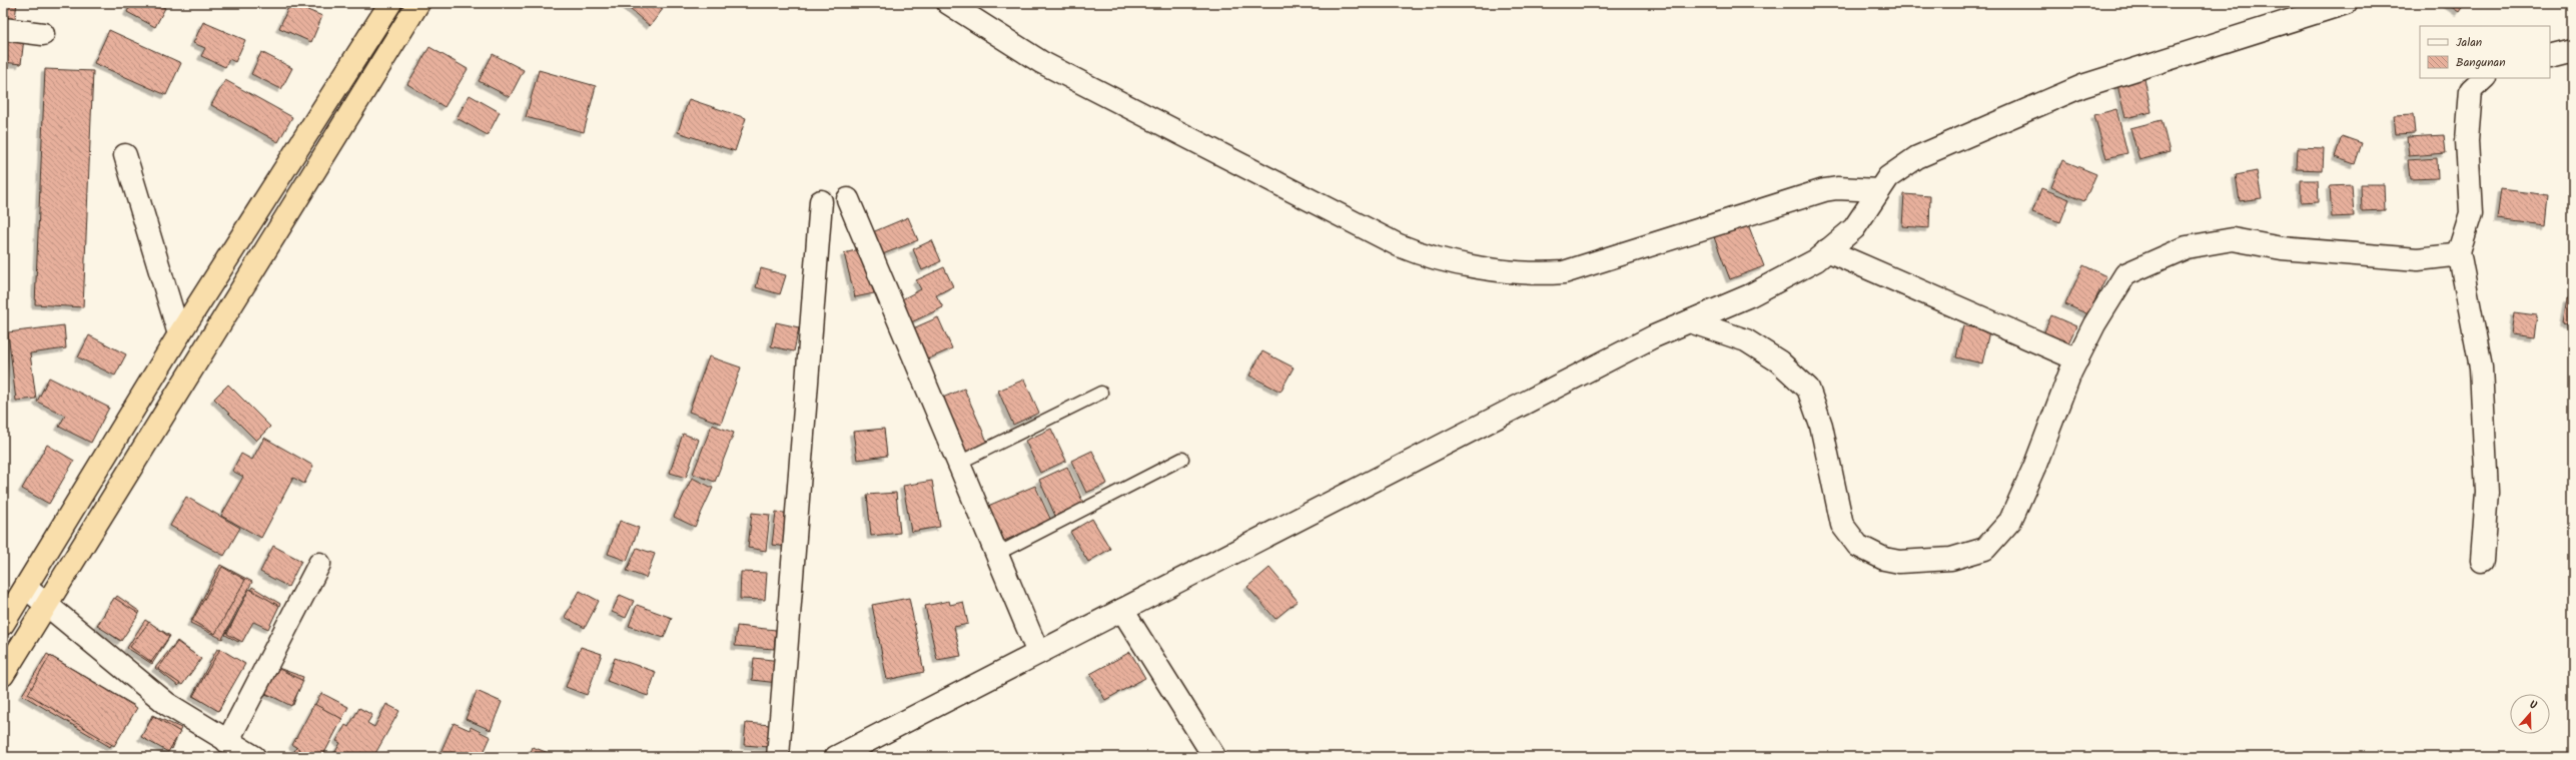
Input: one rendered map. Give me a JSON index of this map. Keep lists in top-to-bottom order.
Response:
{
  "legend": ["Jalan", "Bangunan"],
  "north": "top"
}
